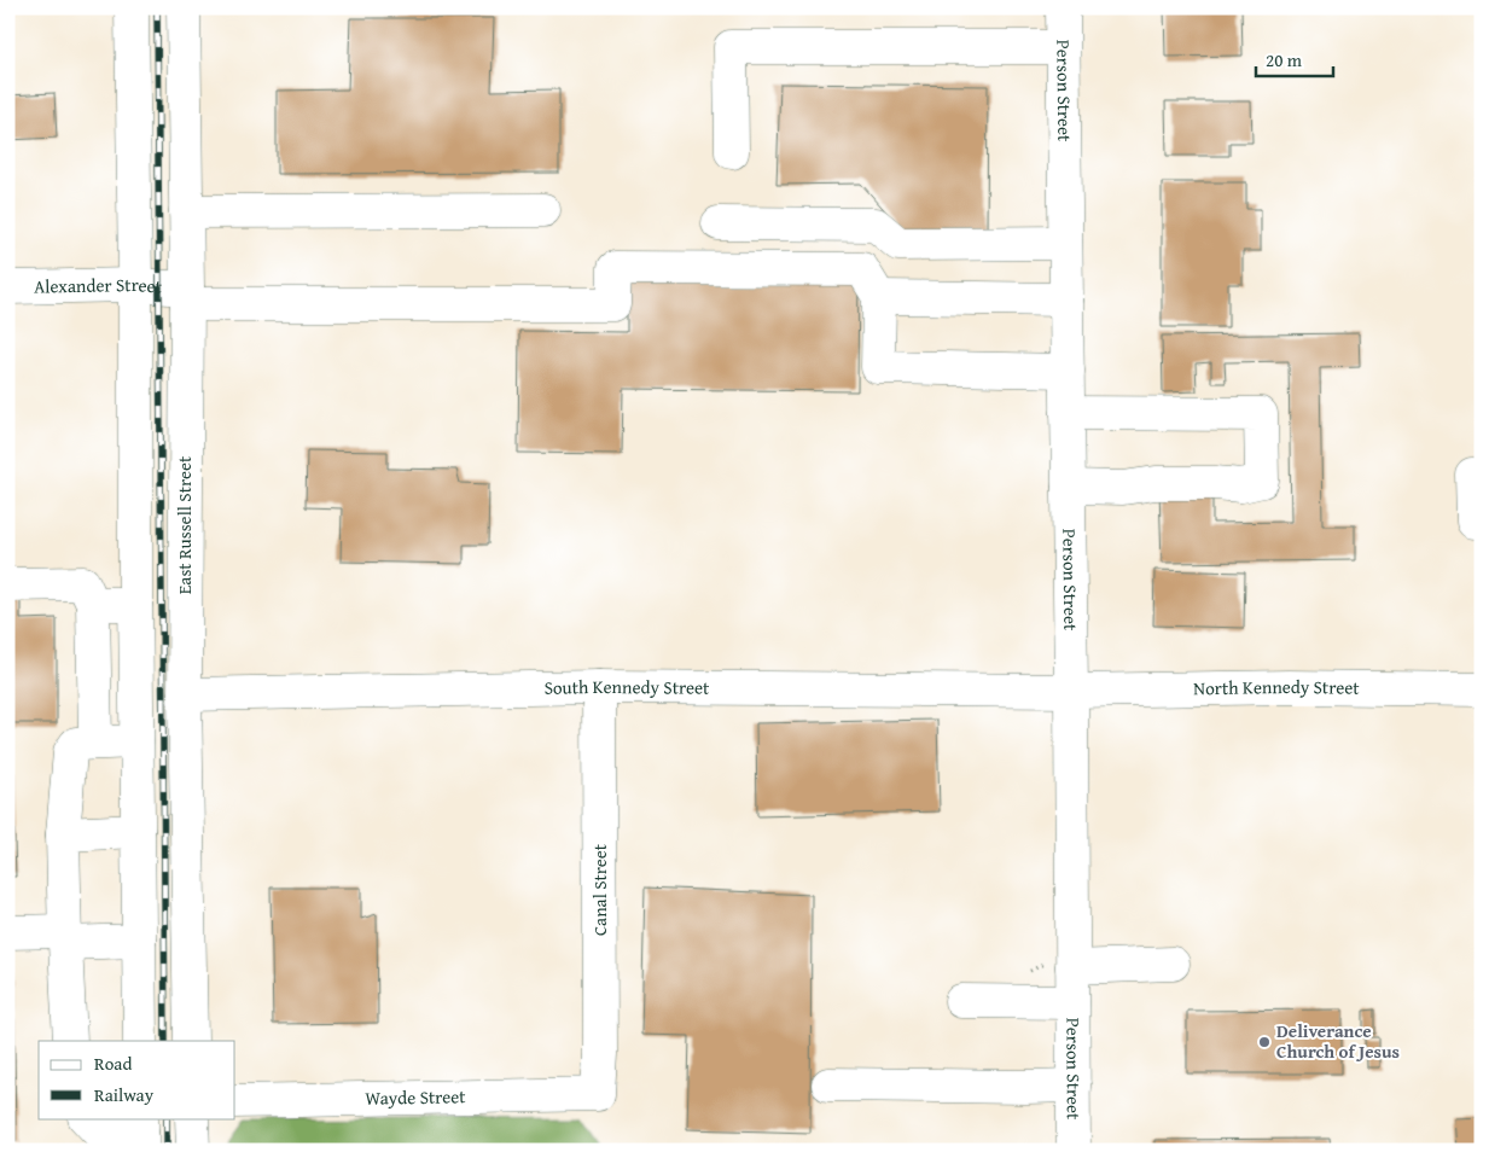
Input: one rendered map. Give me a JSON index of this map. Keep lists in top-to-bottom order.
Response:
{
  "streets": {
    "main road": [
      "Person Street",
      "Alexander Street",
      "East Russell Street",
      "South Kennedy Street",
      "North Kennedy Street",
      "Canal Street",
      "Wayde Street"
    ]
  },
  "crossings": [
    ["Person Street", "South Kennedy Street"],
    ["Person Street", "North Kennedy Street"],
    ["Alexander Street", "East Russell Street"],
    ["East Russell Street", "South Kennedy Street"],
    ["South Kennedy Street", "North Kennedy Street"],
    ["South Kennedy Street", "Canal Street"],
    ["Canal Street", "Wayde Street"]
  ],
  "places": ["Deliverance Church of Jesus"],
  "legend": ["Road", "Railway"],
  "scale_bar": "20 m"
}
